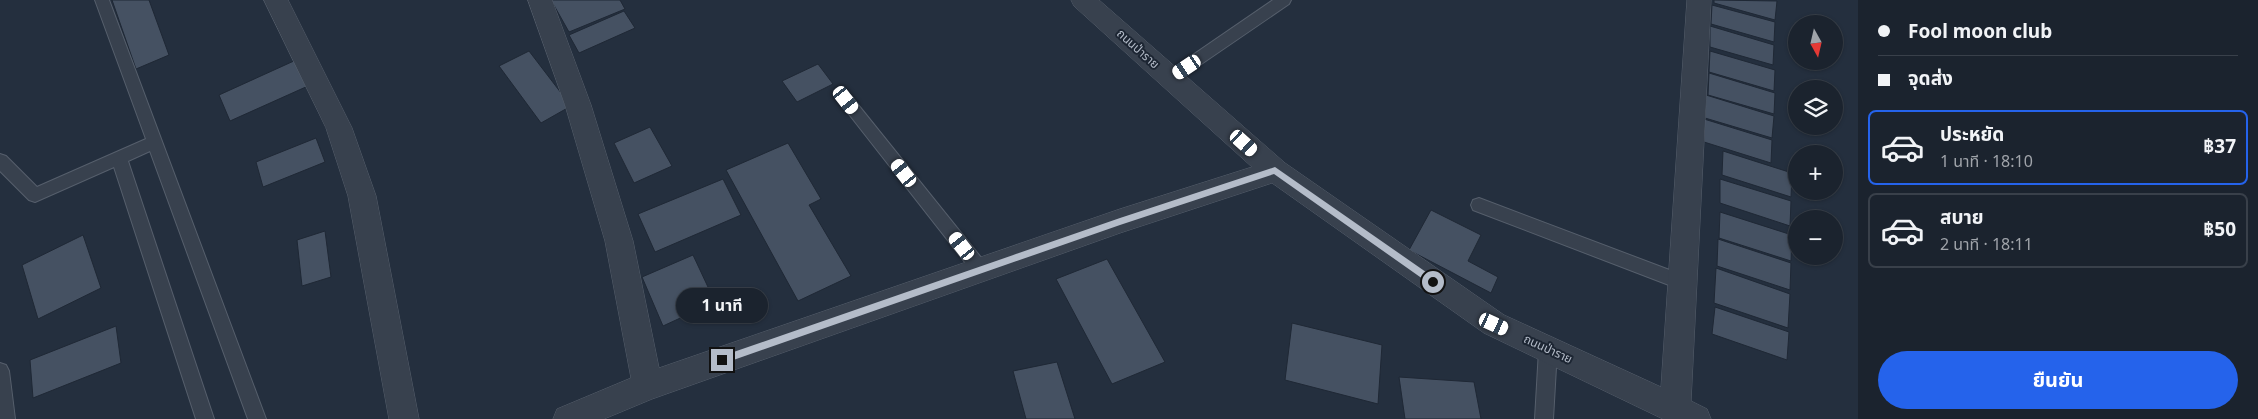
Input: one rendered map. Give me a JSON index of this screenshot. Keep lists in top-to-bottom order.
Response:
{
  "streets": {
    "street": ["ถนนป่าราย"]
  },
  "north": "bottom",
  "page": {
    "banner": ["Fool moon club", "จุดส่ง"],
    "map_buttons": ["+", "−"],
    "list": [
      {
        "name": "ประหยัด",
        "note": "1 นาที · 18:10",
        "value": "฿37"
      },
      {
        "name": "สบาย",
        "note": "2 นาที · 18:11",
        "value": "฿50"
      }
    ],
    "bubble": "1 นาที",
    "buttons": "ยืนยัน"
  }
}
